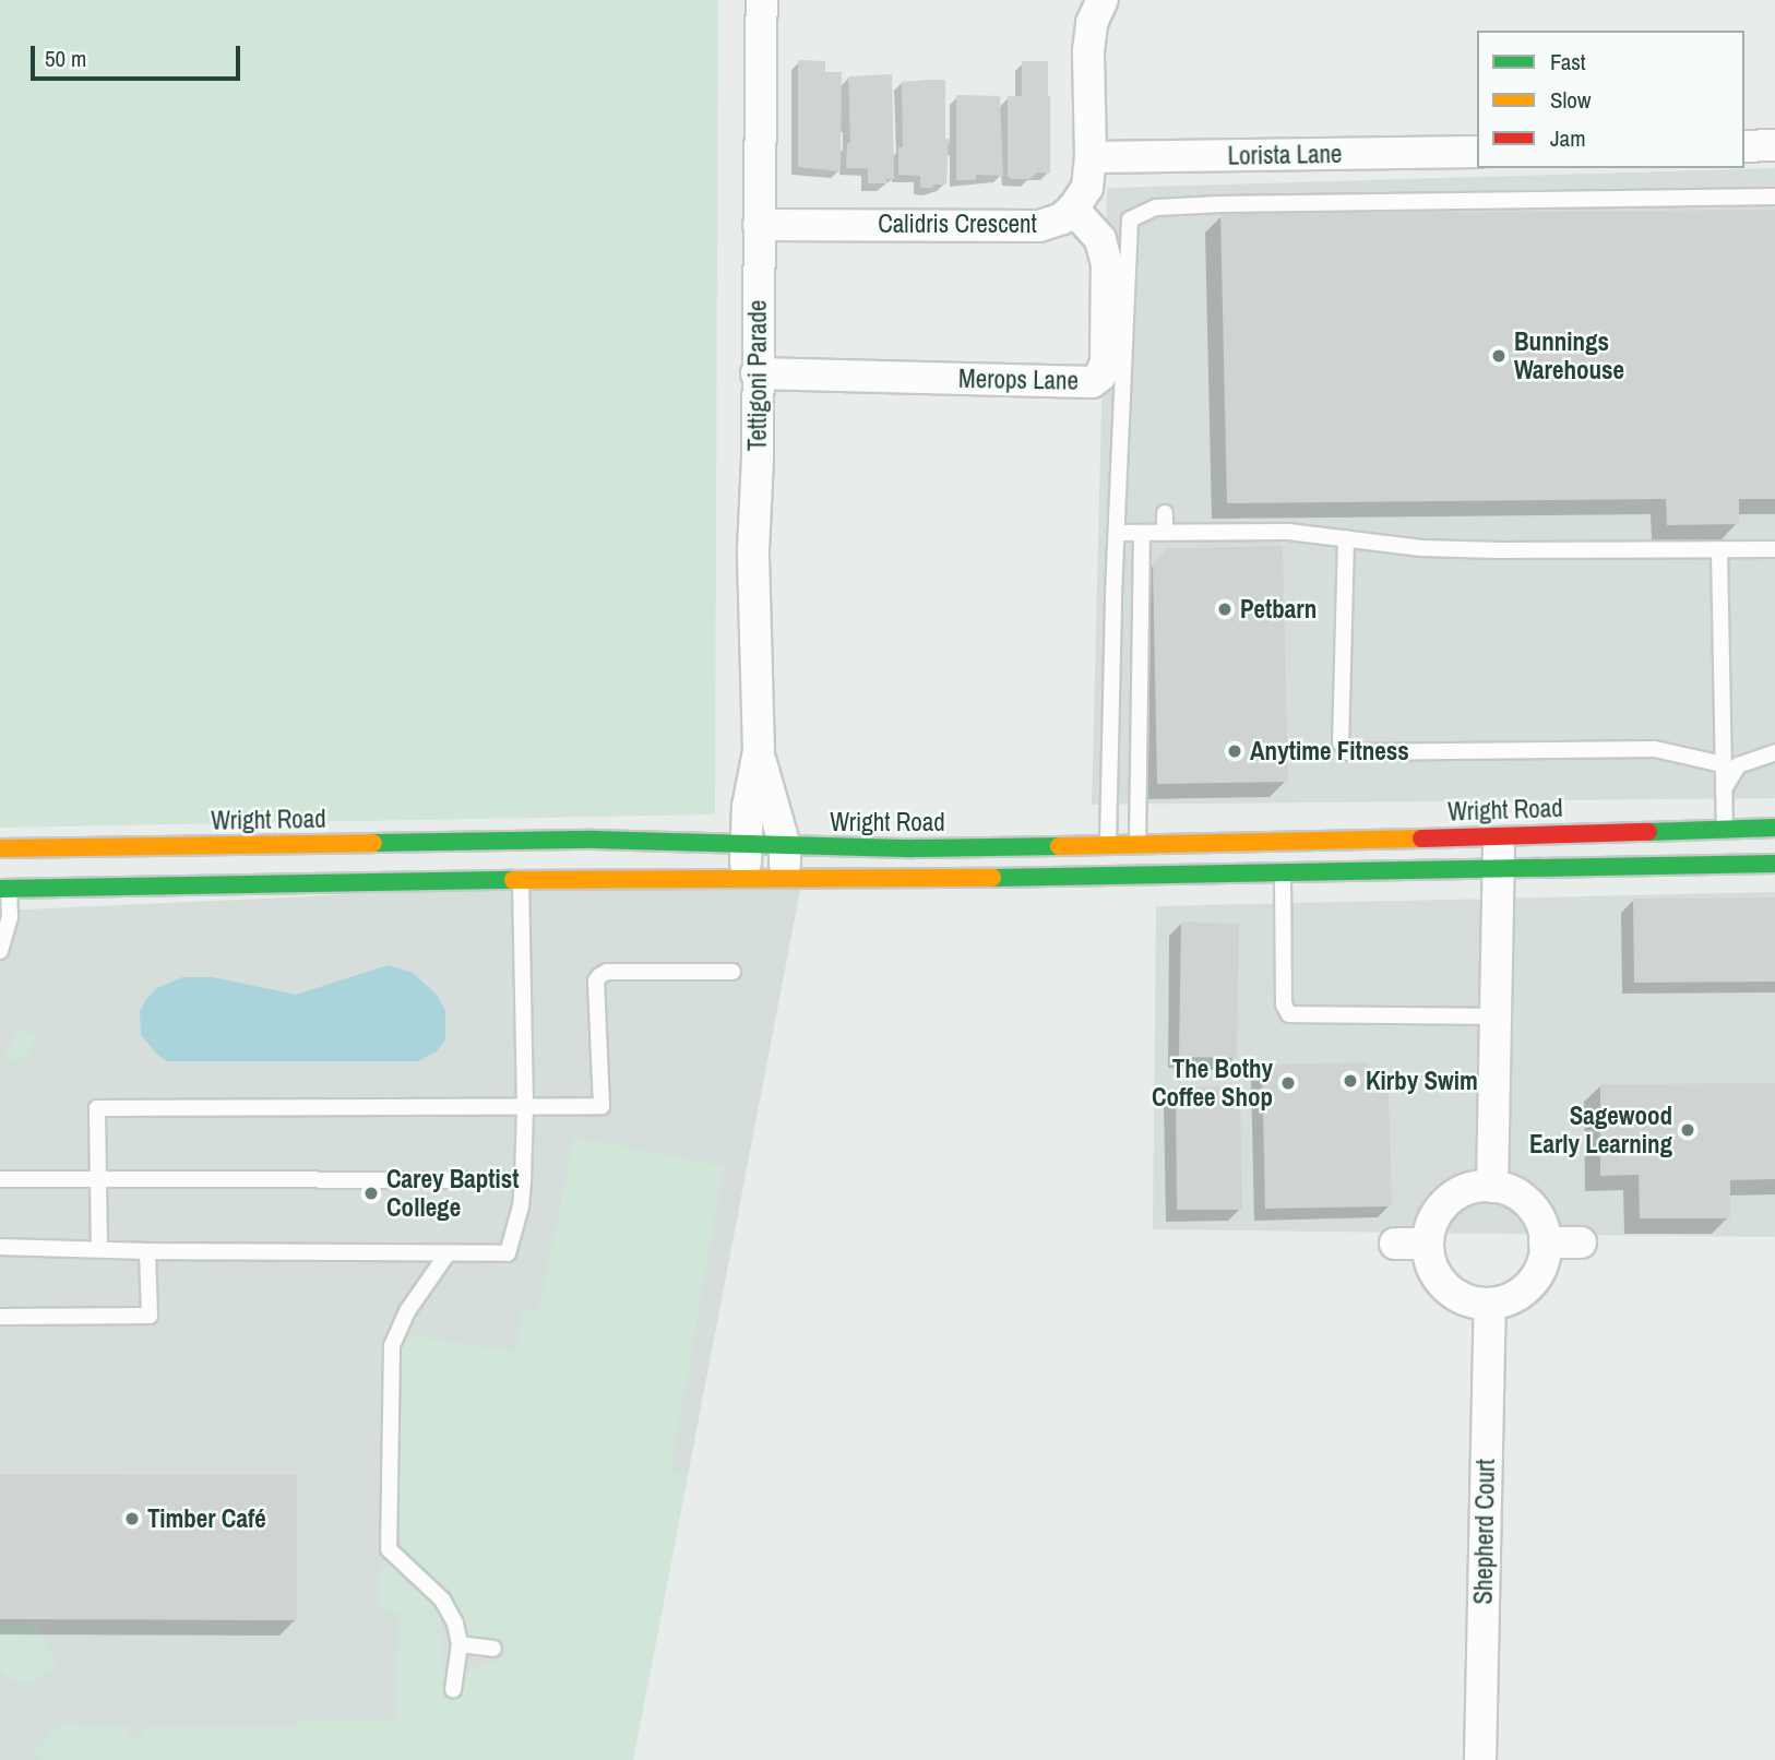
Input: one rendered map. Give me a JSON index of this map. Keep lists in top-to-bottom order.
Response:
{
  "streets": {
    "street": [
      "Lorista Lane",
      "Calidris Crescent",
      "Tettigoni Parade",
      "Merops Lane",
      "Wright Road",
      "Shepherd Court"
    ]
  },
  "crossings": [
    ["Lorista Lane", "Calidris Crescent"],
    ["Calidris Crescent", "Tettigoni Parade"],
    ["Calidris Crescent", "Merops Lane"],
    ["Tettigoni Parade", "Merops Lane"],
    ["Tettigoni Parade", "Wright Road"]
  ],
  "places": [
    "Bunnings Warehouse",
    "Petbarn",
    "Anytime Fitness",
    "Kirby Swim",
    "The Bothy Coffee Shop",
    "Sagewood Early Learning",
    "Carey Baptist College",
    "Timber Café"
  ],
  "legend": ["Fast", "Slow", "Jam"],
  "scale_bar": "50 m"
}
